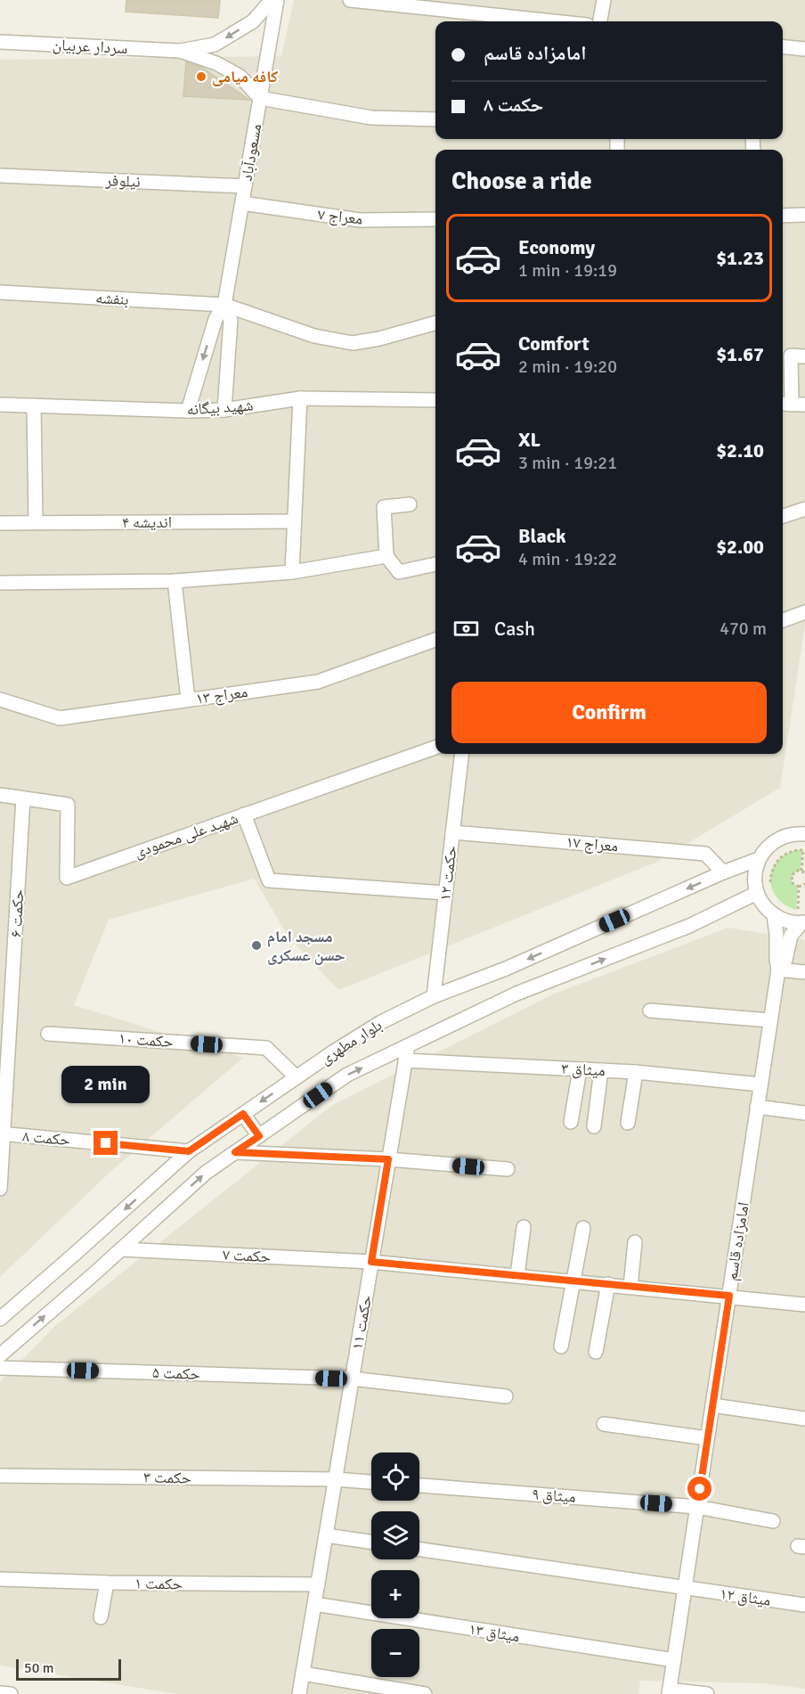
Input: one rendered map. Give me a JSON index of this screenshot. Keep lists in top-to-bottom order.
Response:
{
  "streets": {
    "street": [
      "سردار عربیان",
      "مسعودآباد",
      "نیلوفر",
      "معراج ۷",
      "بنفشه",
      "شهید بیگانه",
      "اندیشه ۴",
      "معراج ۱۳",
      "شهید علی محمودی",
      "معراج ۱۷",
      "حکمت ۱۲",
      "حکمت ۶",
      "حکمت ۱۰",
      "بلوار مطهری",
      "میثاق ۳",
      "حکمت ۸",
      "امامزاده قاسم",
      "حکمت ۷",
      "حکمت ۱۱",
      "حکمت ۵",
      "حکمت ۳",
      "میثاق ۹",
      "حکمت ۱",
      "میثاق ۱۲",
      "میثاق ۱۳"
    ]
  },
  "crossings": [
    ["مسعودآباد", "نیلوفر"],
    ["مسعودآباد", "معراج ۷"],
    ["مسعودآباد", "بنفشه"],
    ["مسعودآباد", "شهید بیگانه"],
    ["شهید علی محمودی", "حکمت ۶"],
    ["معراج ۱۷", "حکمت ۱۲"],
    ["معراج ۱۷", "بلوار مطهری"],
    ["حکمت ۱۲", "بلوار مطهری"],
    ["حکمت ۶", "حکمت ۸"],
    ["حکمت ۱۰", "بلوار مطهری"],
    ["بلوار مطهری", "حکمت ۸"],
    ["بلوار مطهری", "حکمت ۷"],
    ["بلوار مطهری", "حکمت ۱۱"],
    ["میثاق ۳", "امامزاده قاسم"],
    ["میثاق ۳", "حکمت ۱۱"],
    ["امامزاده قاسم", "حکمت ۷"],
    ["امامزاده قاسم", "میثاق ۹"],
    ["امامزاده قاسم", "میثاق ۱۲"],
    ["امامزاده قاسم", "میثاق ۱۳"],
    ["حکمت ۷", "حکمت ۱۱"],
    ["حکمت ۱۱", "حکمت ۵"],
    ["حکمت ۱۱", "حکمت ۳"],
    ["حکمت ۱۱", "حکمت ۱"],
    ["حکمت ۱۱", "میثاق ۱۳"]
  ],
  "places": ["کافه میامی", "مسجد امام حسن عسکری"],
  "scale_bar": "50 m",
  "page": {
    "banner": ["امامزاده قاسم", "حکمت ۸"],
    "heading": "Choose a ride",
    "list": [
      {
        "name": "Economy",
        "note": "1 min · 19:19",
        "value": "$1.23"
      },
      {
        "name": "Comfort",
        "note": "2 min · 19:20",
        "value": "$1.67"
      },
      {
        "name": "XL",
        "note": "3 min · 19:21",
        "value": "$2.10"
      },
      {
        "name": "Black",
        "note": "4 min · 19:22",
        "value": "$2.00"
      }
    ],
    "pay": ["Cash", "470 m"],
    "buttons": "Confirm",
    "bubble": "2 min",
    "map_buttons": ["+", "−"],
    "scale": "50 m"
  }
}
